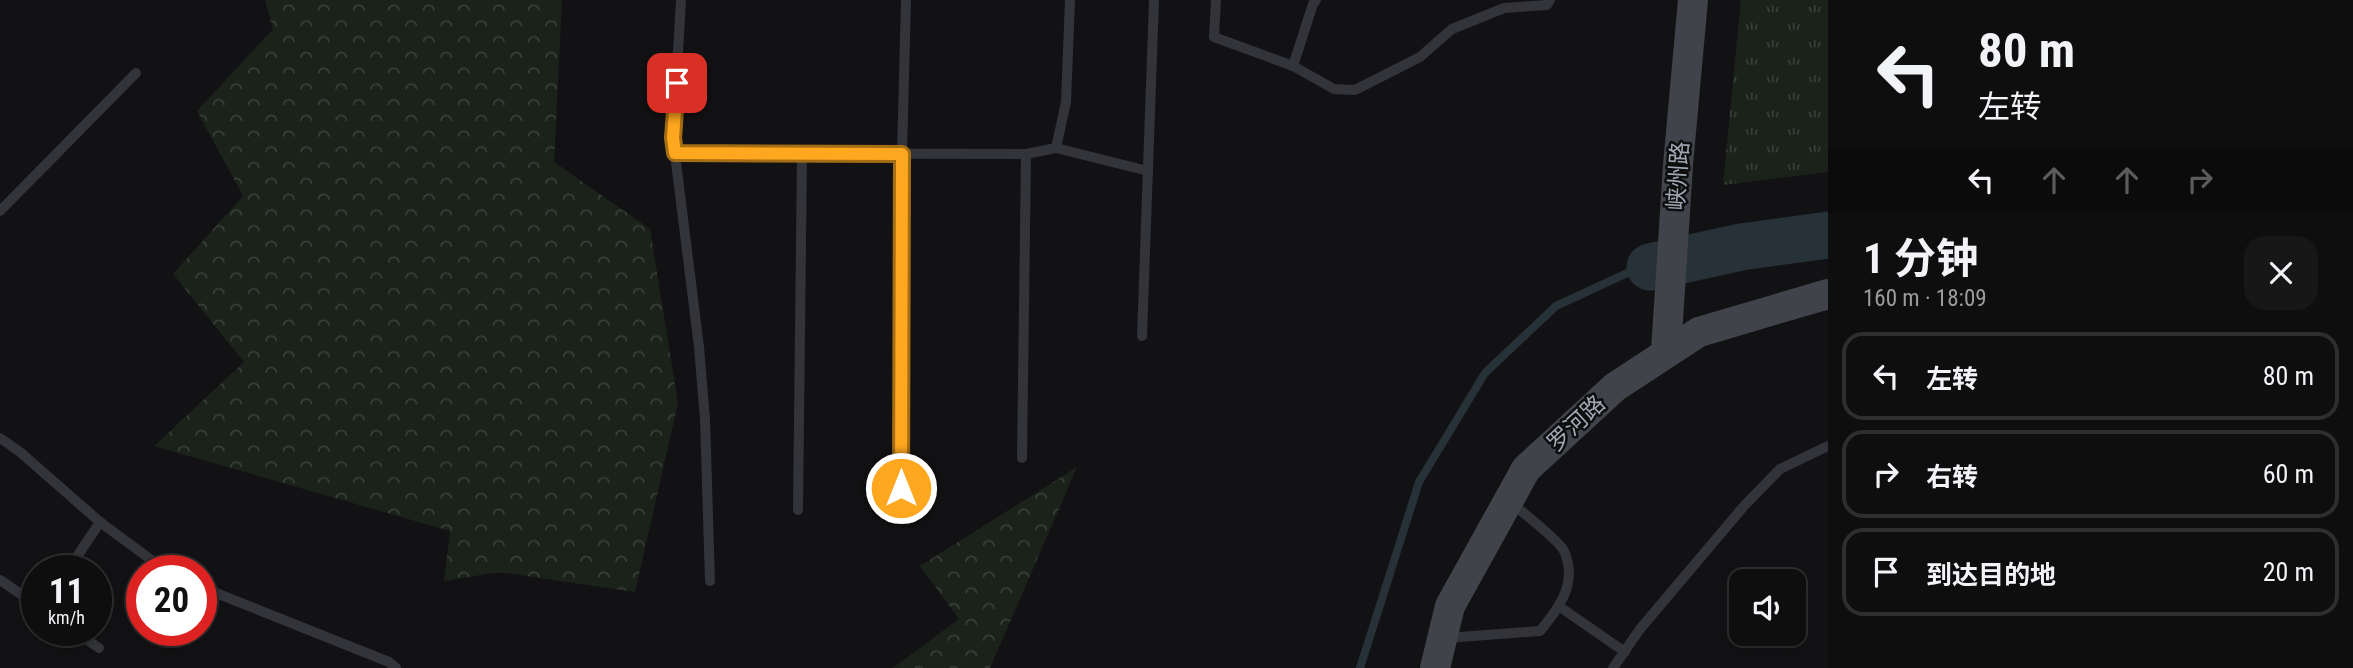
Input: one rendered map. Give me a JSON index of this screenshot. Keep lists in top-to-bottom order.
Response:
{
  "streets": {
    "main road": ["峡州路", "罗河路"]
  },
  "page": {
    "turn": ["80 m", "左转"],
    "heading": ["1 分钟", "160 m · 18:09"],
    "list": [
      {
        "name": "左转",
        "value": "80 m"
      },
      {
        "name": "右转",
        "value": "60 m"
      },
      {
        "name": "到达目的地",
        "value": "20 m"
      }
    ],
    "speed": "11 km/h",
    "limit": "20"
  }
}
